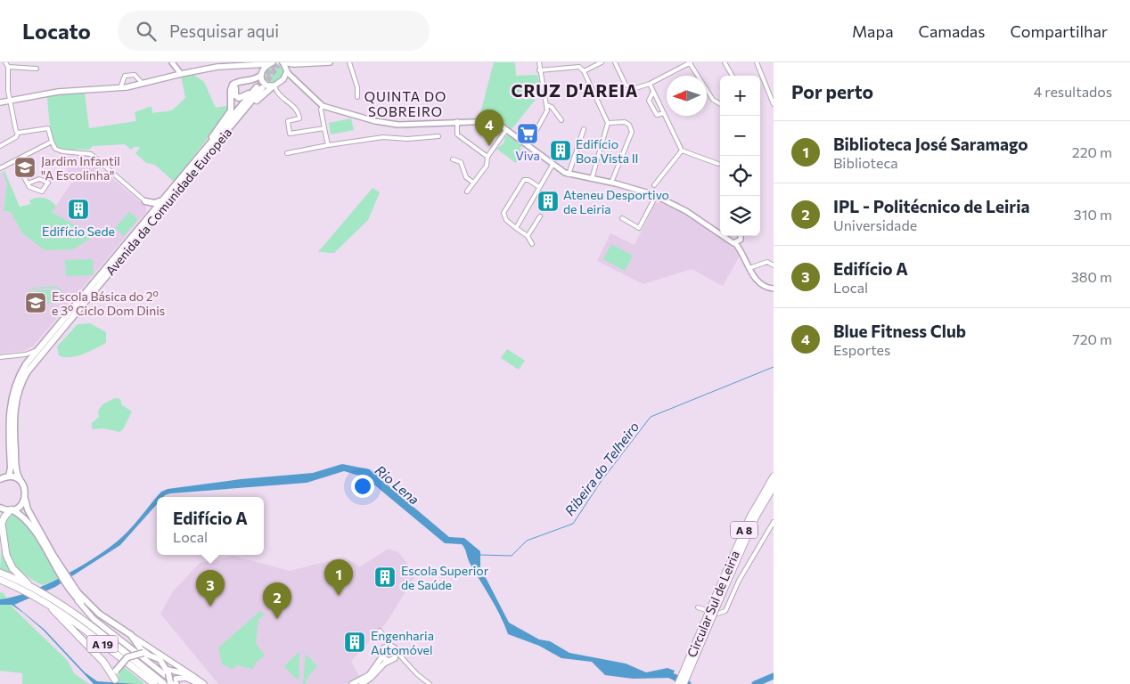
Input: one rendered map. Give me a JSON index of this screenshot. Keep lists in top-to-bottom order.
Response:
{
  "streets": {
    "highway": ["A 8", "Circular Sul de Leiria", "A 19"],
    "main road": ["Avenida da Comunidade Europeia"]
  },
  "districts": ["CRUZ D'AREIA", "QUINTA DO SOBREIRO"],
  "water": ["Ribeira do Telheiro", "Rio Lena"],
  "places": {
    "supermarket": ["Viva"],
    "building": [
      "Edifício Boa Vista II",
      "Ateneu Desportivo de Leiria",
      "Edifício Sede",
      "Escola Superior de Saúde",
      "Engenharia Automóvel"
    ],
    "school or university": ["Jardim Infantil \"A Escolinha\"", "Escola Básica do 2º e 3º Ciclo Dom Dinis"]
  },
  "north": "left",
  "page": {
    "header": "Locato",
    "search": "Pesquisar aqui",
    "nav": ["Mapa", "Camadas", "Compartilhar"],
    "heading": ["Por perto", "4 resultados"],
    "map_buttons": ["+", "−"],
    "pins": [
      "4",
      "1",
      "3",
      "2"
    ],
    "list": [
      {
        "mark": "1",
        "name": "Biblioteca José Saramago",
        "note": "Biblioteca",
        "value": "220 m"
      },
      {
        "mark": "2",
        "name": "IPL - Politécnico de Leiria",
        "note": "Universidade",
        "value": "310 m"
      },
      {
        "mark": "3",
        "name": "Edifício A",
        "note": "Local",
        "value": "380 m"
      },
      {
        "mark": "4",
        "name": "Blue Fitness Club",
        "note": "Esportes",
        "value": "720 m"
      }
    ],
    "popup": ["Edifício A", "Local"]
  }
}
